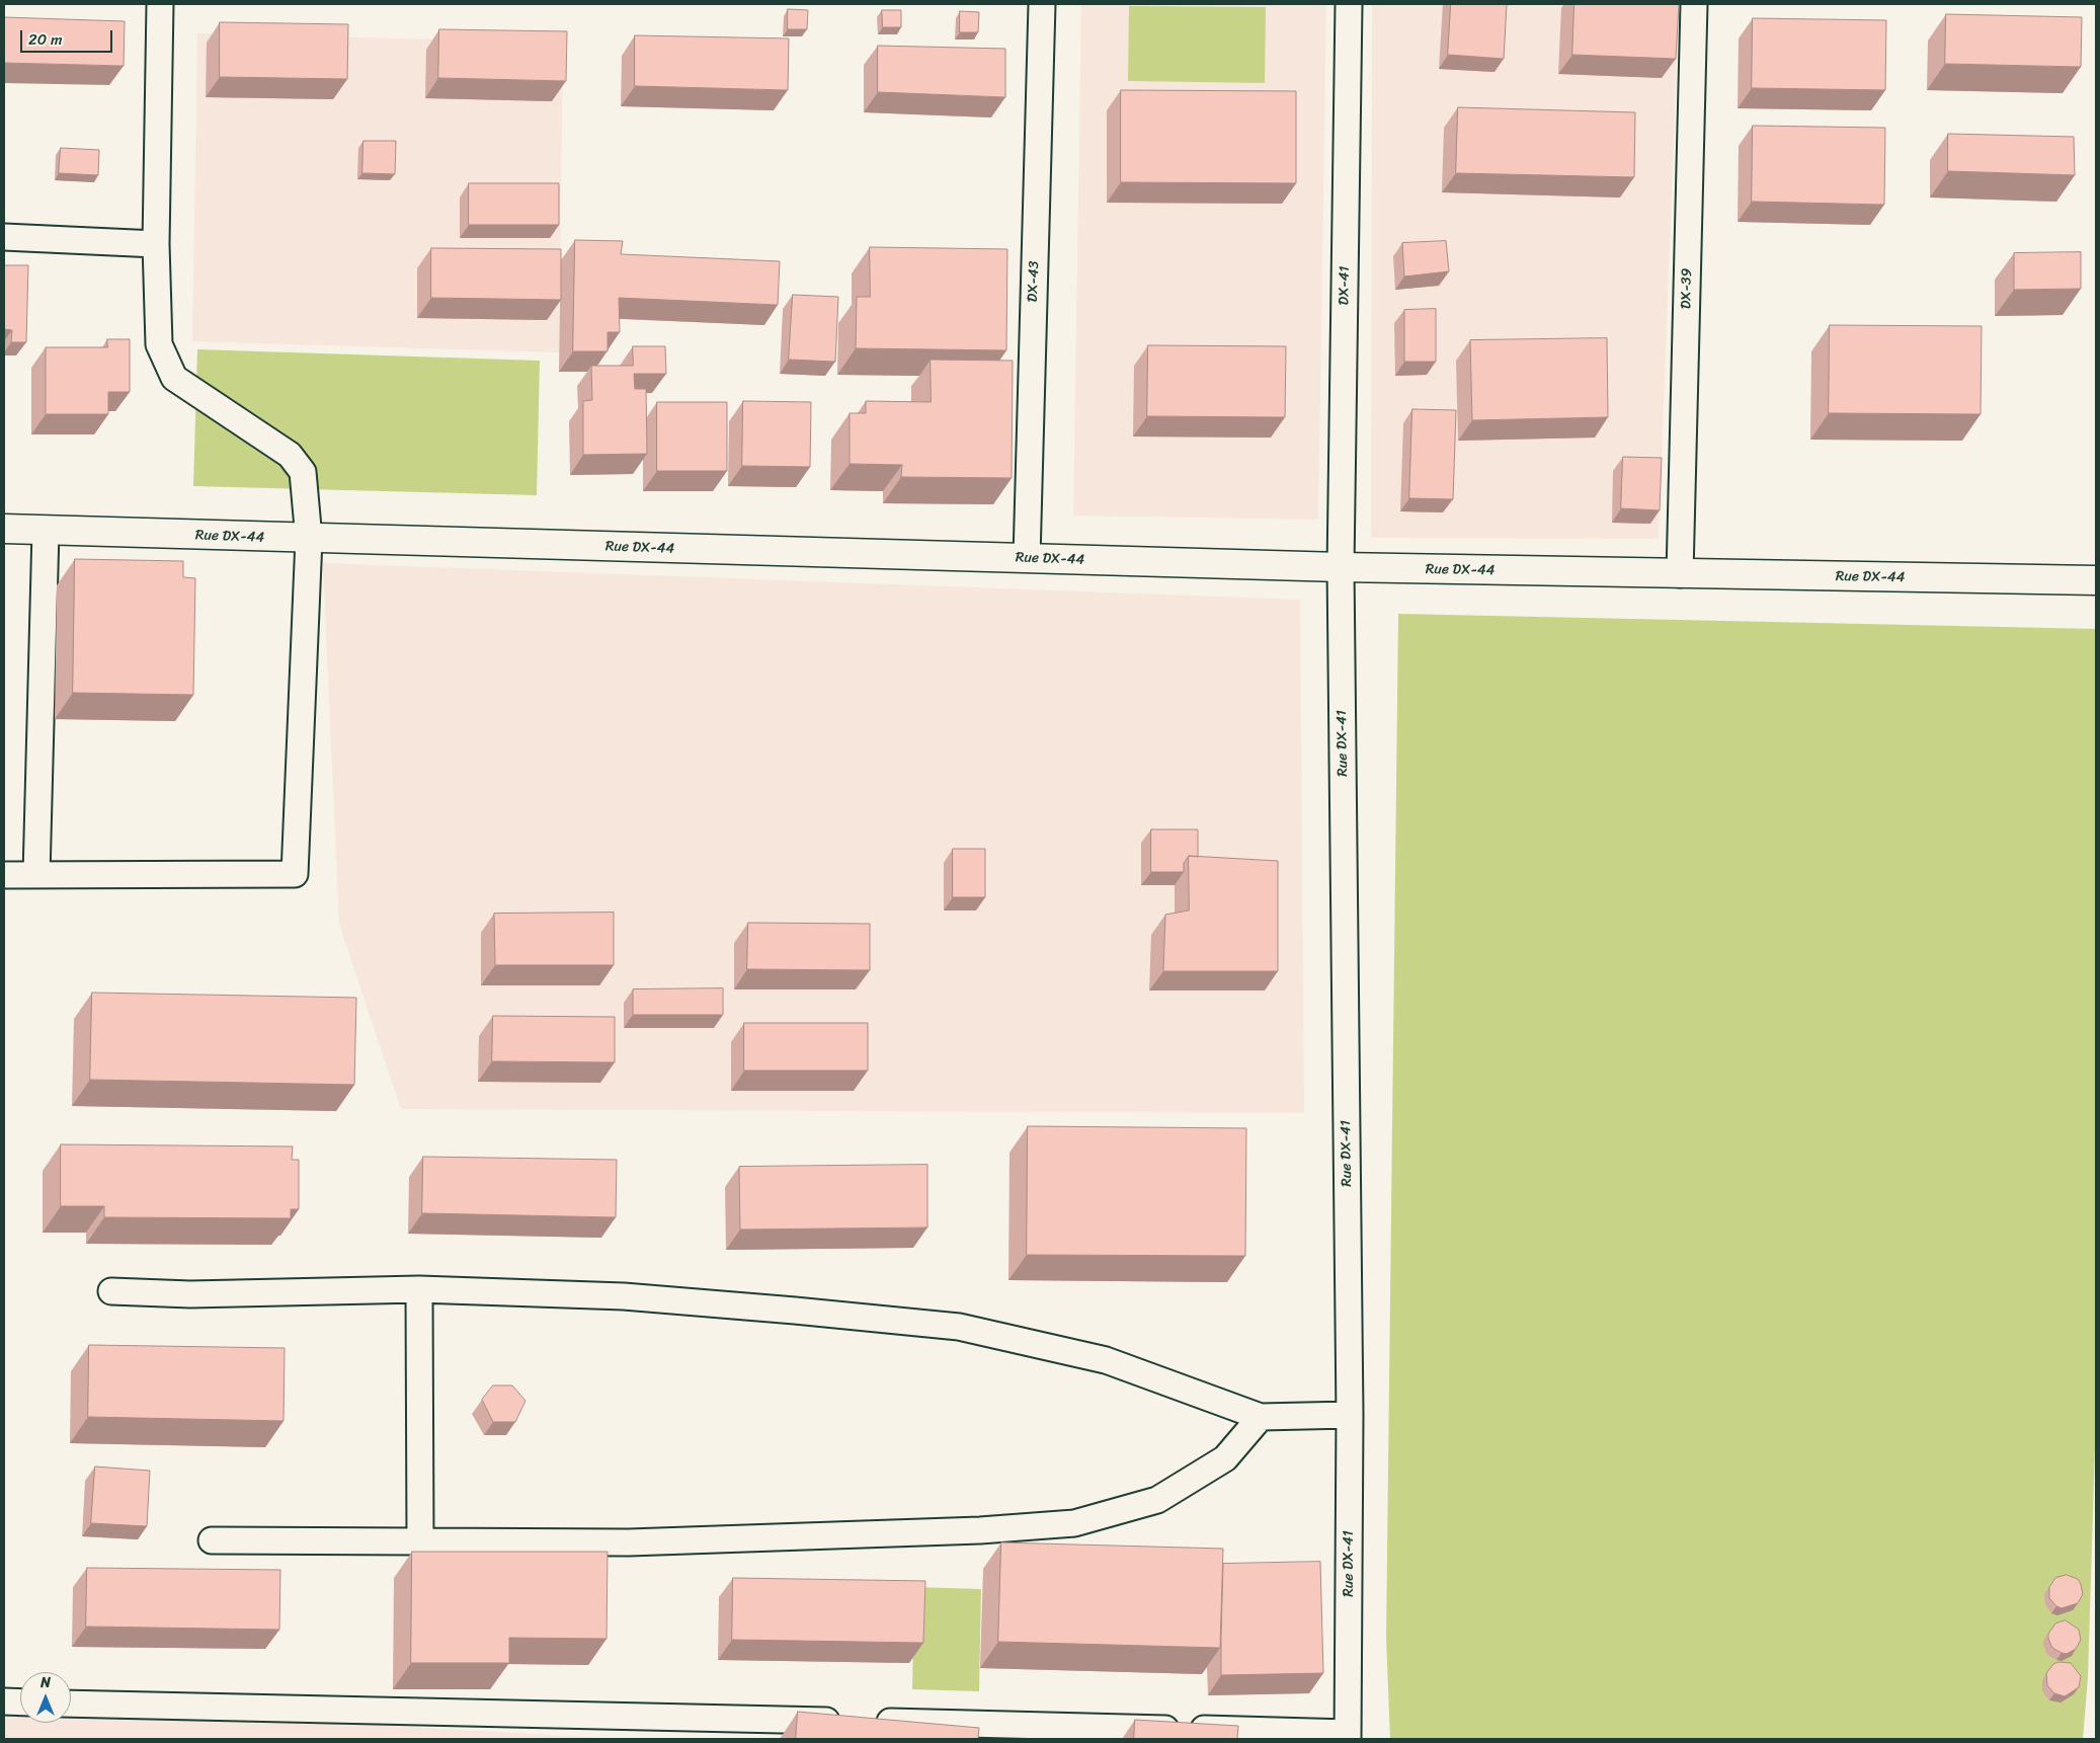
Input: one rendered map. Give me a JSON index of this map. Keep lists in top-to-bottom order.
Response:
{
  "streets": {
    "street": [
      "DX-43",
      "DX-41",
      "DX-39",
      "Rue DX-44",
      "Rue DX-41"
    ]
  },
  "crossings": [
    ["DX-43", "Rue DX-44"],
    ["DX-41", "Rue DX-44"],
    ["DX-41", "Rue DX-41"],
    ["DX-39", "Rue DX-44"],
    ["Rue DX-44", "Rue DX-41"]
  ],
  "scale_bar": "20 m",
  "north": "top"
}
